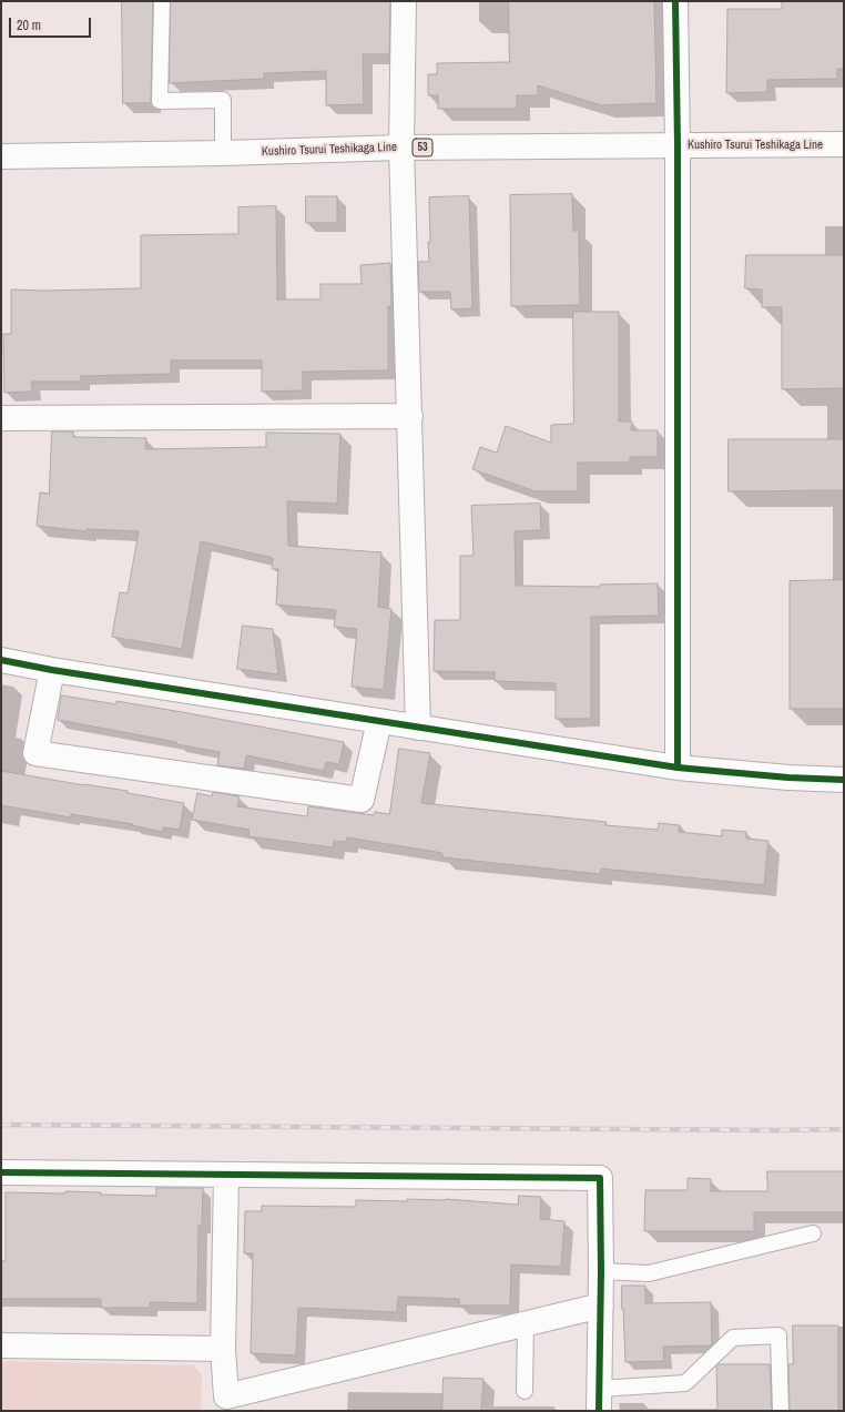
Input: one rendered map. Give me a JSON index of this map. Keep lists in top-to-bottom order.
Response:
{
  "streets": {
    "street": ["Kushiro Tsurui Teshikaga Line", "53"]
  },
  "scale_bar": "20 m"
}
